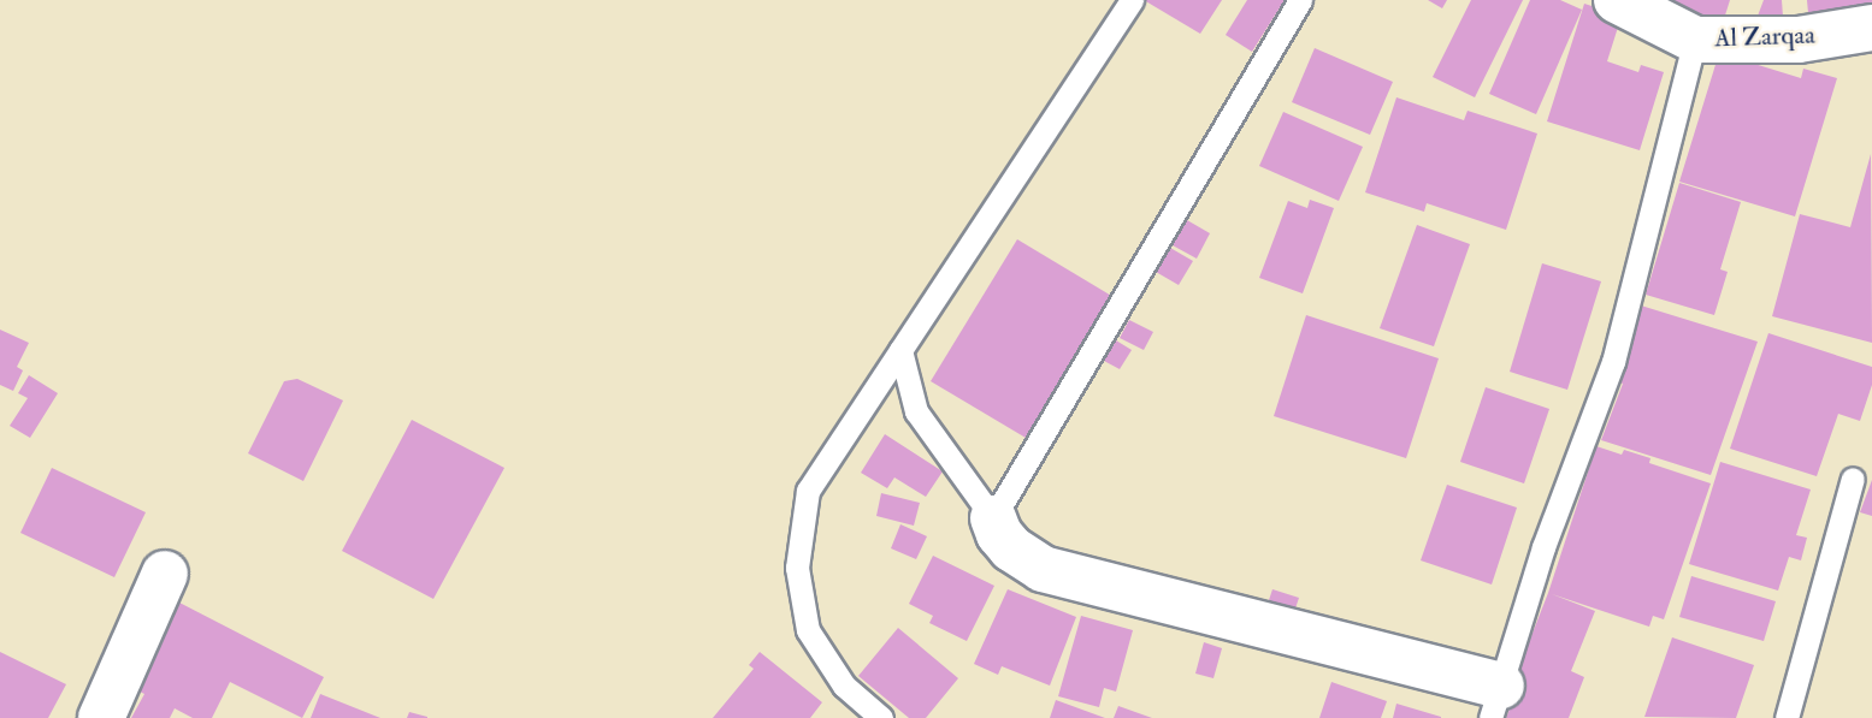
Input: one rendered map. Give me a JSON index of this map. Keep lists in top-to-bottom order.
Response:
{
  "streets": {
    "street": ["Al Zarqaa"]
  }
}
